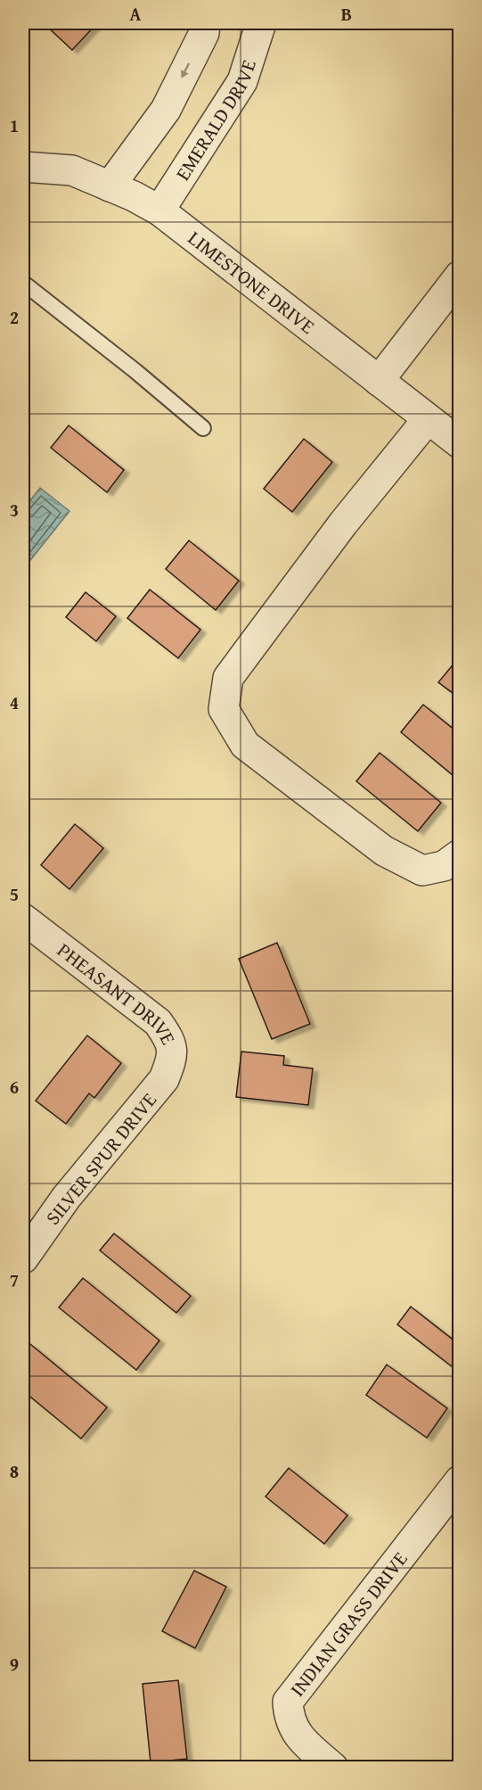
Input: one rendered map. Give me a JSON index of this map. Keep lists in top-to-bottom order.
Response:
{
  "streets": {
    "street": [
      "EMERALD DRIVE",
      "LIMESTONE DRIVE",
      "PHEASANT DRIVE",
      "SILVER SPUR DRIVE",
      "INDIAN GRASS DRIVE"
    ]
  },
  "crossings": [
    ["EMERALD DRIVE", "LIMESTONE DRIVE"],
    ["PHEASANT DRIVE", "SILVER SPUR DRIVE"]
  ],
  "grid": {
    "columns": ["A", "B"],
    "rows": [
      "1",
      "2",
      "3",
      "4",
      "5",
      "6",
      "7",
      "8",
      "9"
    ]
  }
}
